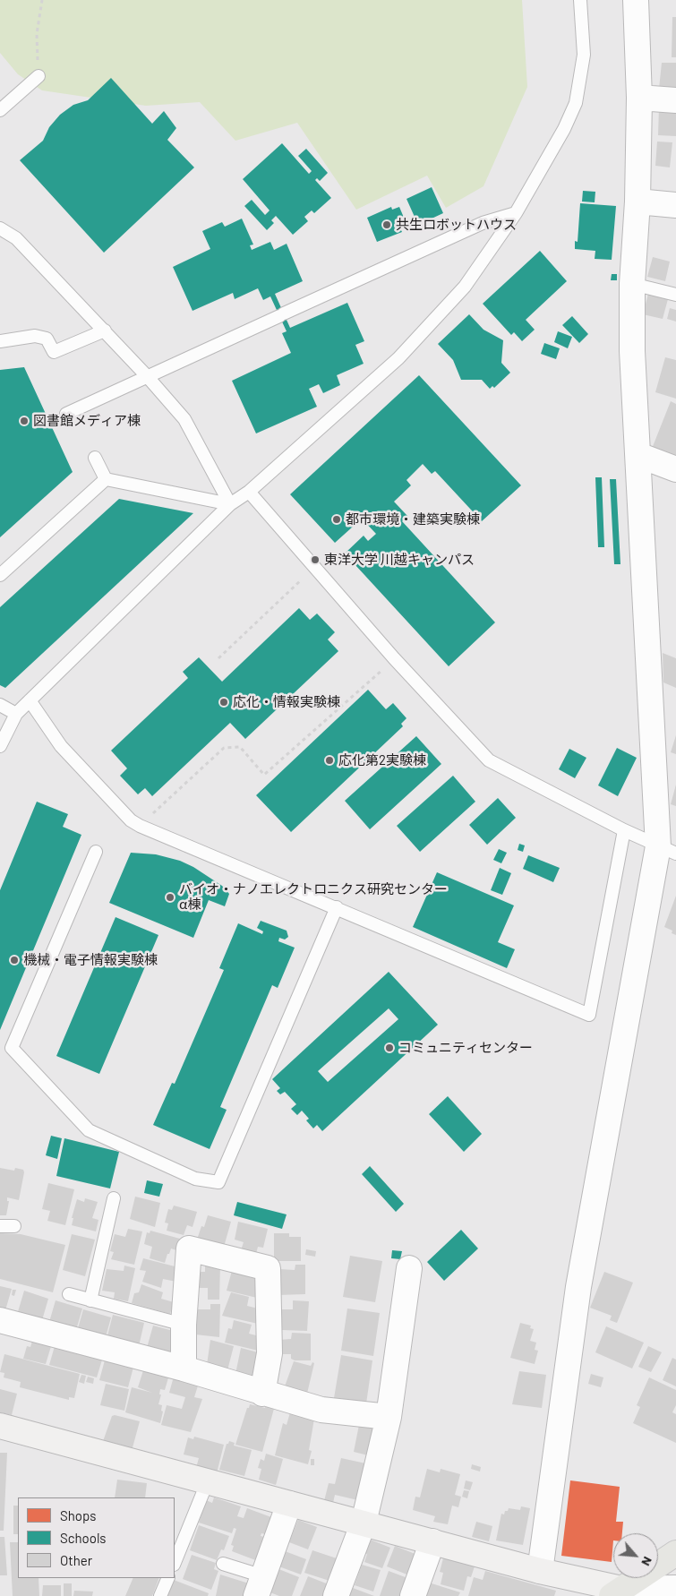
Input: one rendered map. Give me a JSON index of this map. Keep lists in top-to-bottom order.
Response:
{
  "places": [
    "共生ロボットハウス",
    "図書館メディア棟",
    "都市環境・建築実験棟",
    "東洋大学 川越キャンパス",
    "応化・情報実験棟",
    "応化第2実験棟",
    "バイオ・ナノエレクトロニクス研究センター α棟",
    "機械・電子情報実験棟",
    "コミュニティセンター"
  ],
  "legend": ["Shops", "Schools", "Other"],
  "north": "bottom right"
}
